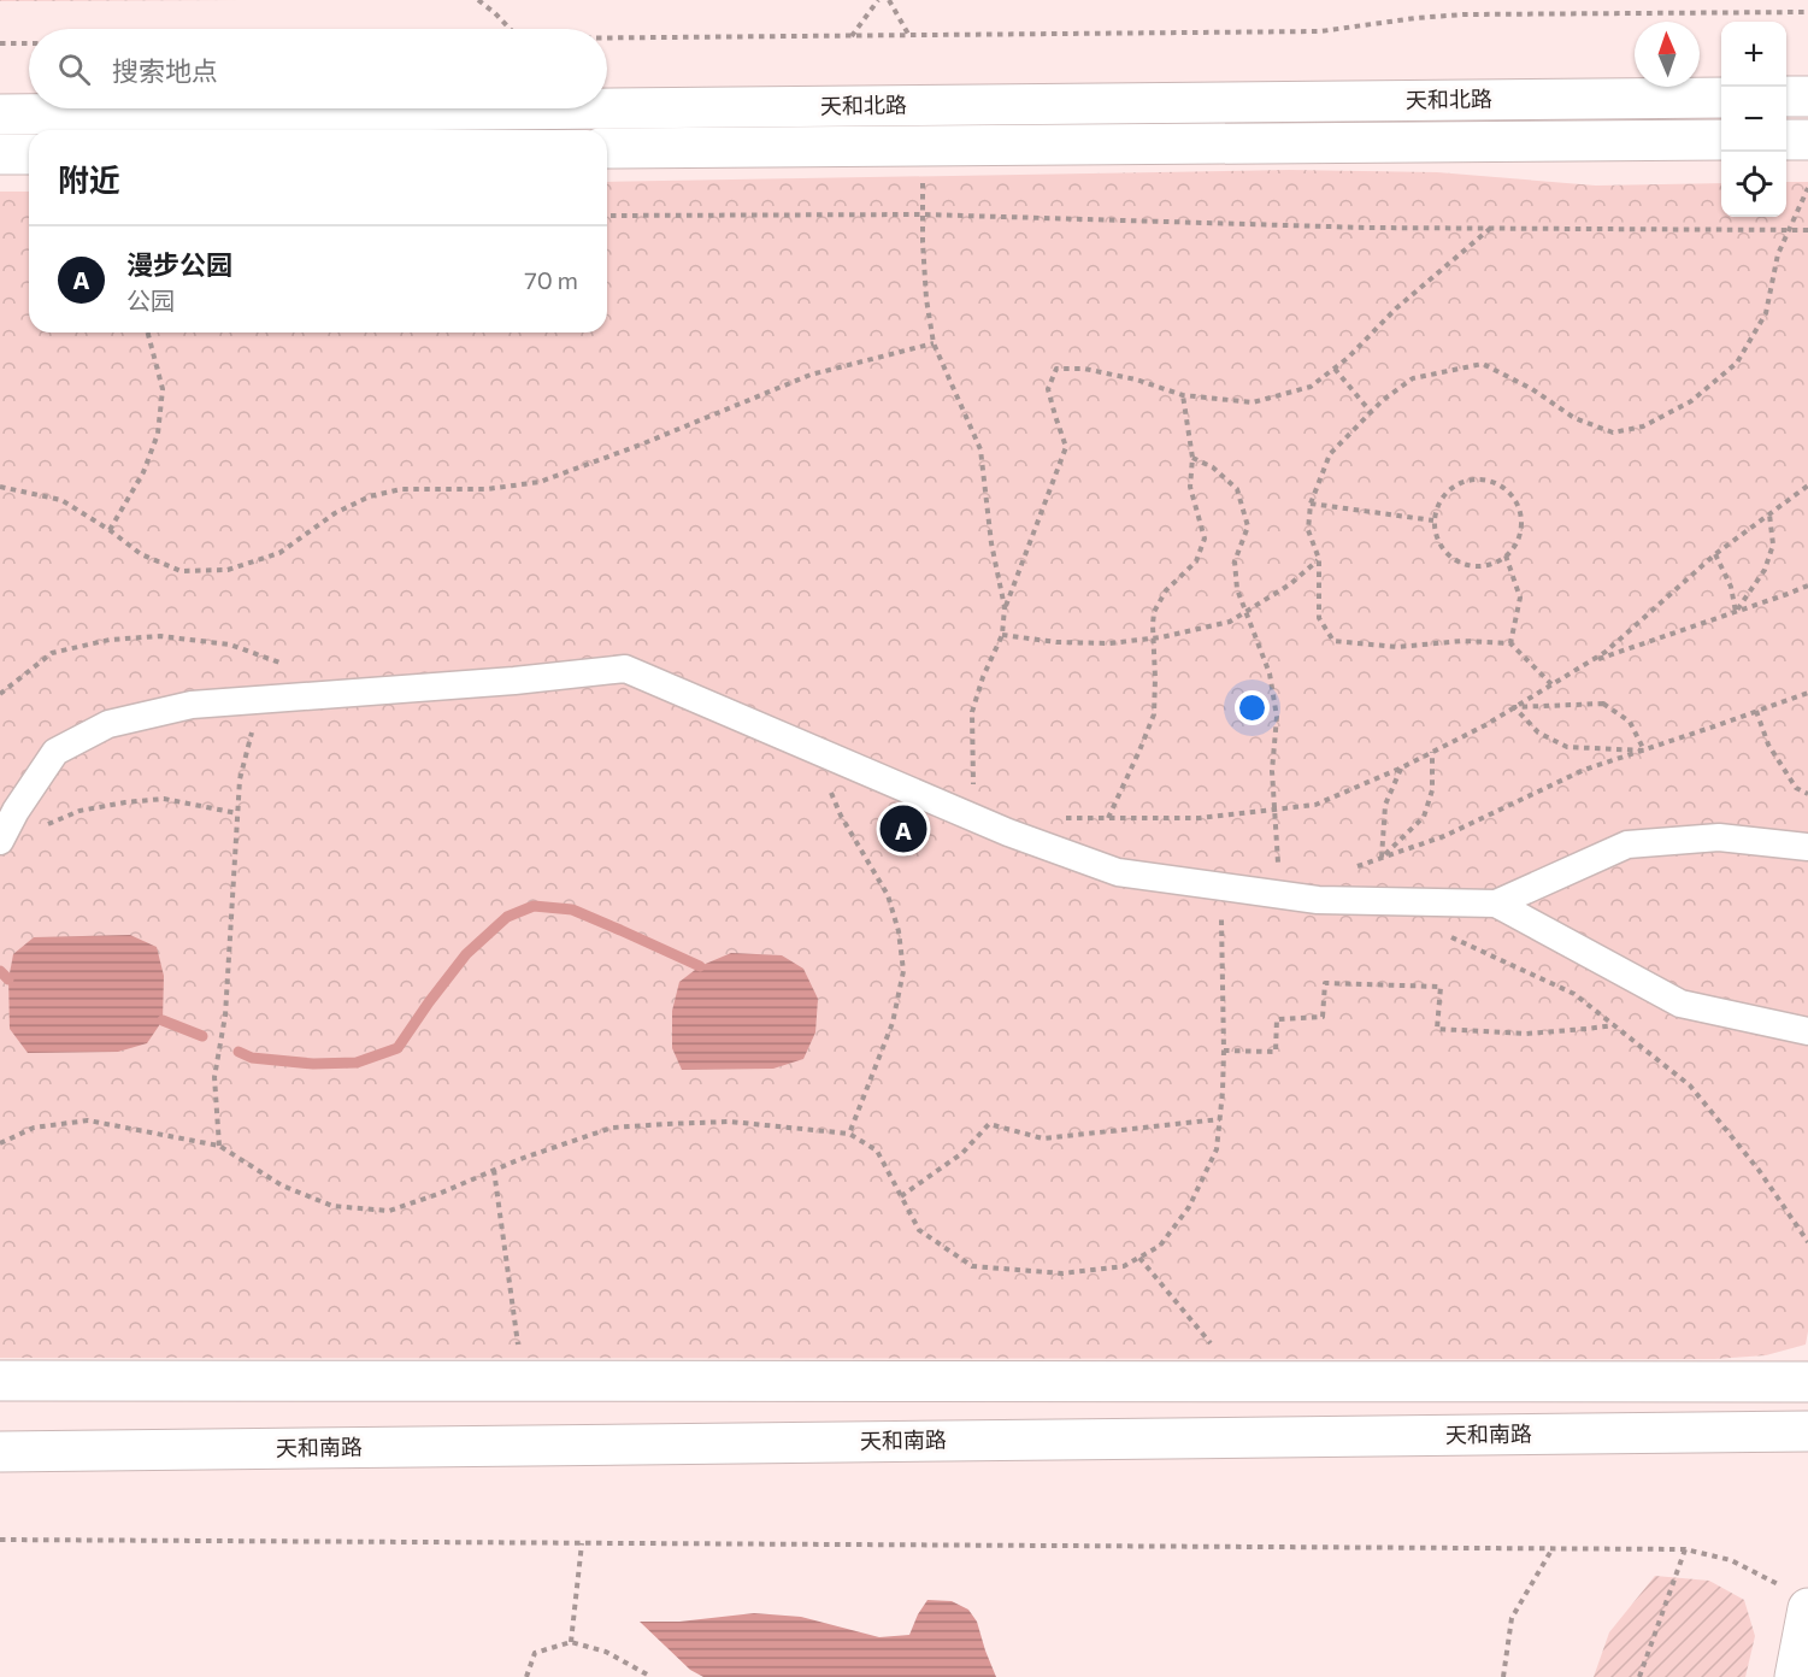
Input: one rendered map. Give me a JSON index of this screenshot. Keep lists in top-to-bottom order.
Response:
{
  "streets": {
    "street": ["天和北路", "天和南路"]
  },
  "north": "top",
  "page": {
    "map_buttons": ["+", "−"],
    "search": "搜索地点",
    "heading": "附近",
    "list": [
      {
        "mark": "A",
        "name": "漫步公园",
        "note": "公园",
        "value": "70 m"
      }
    ],
    "pins": "A"
  }
}
